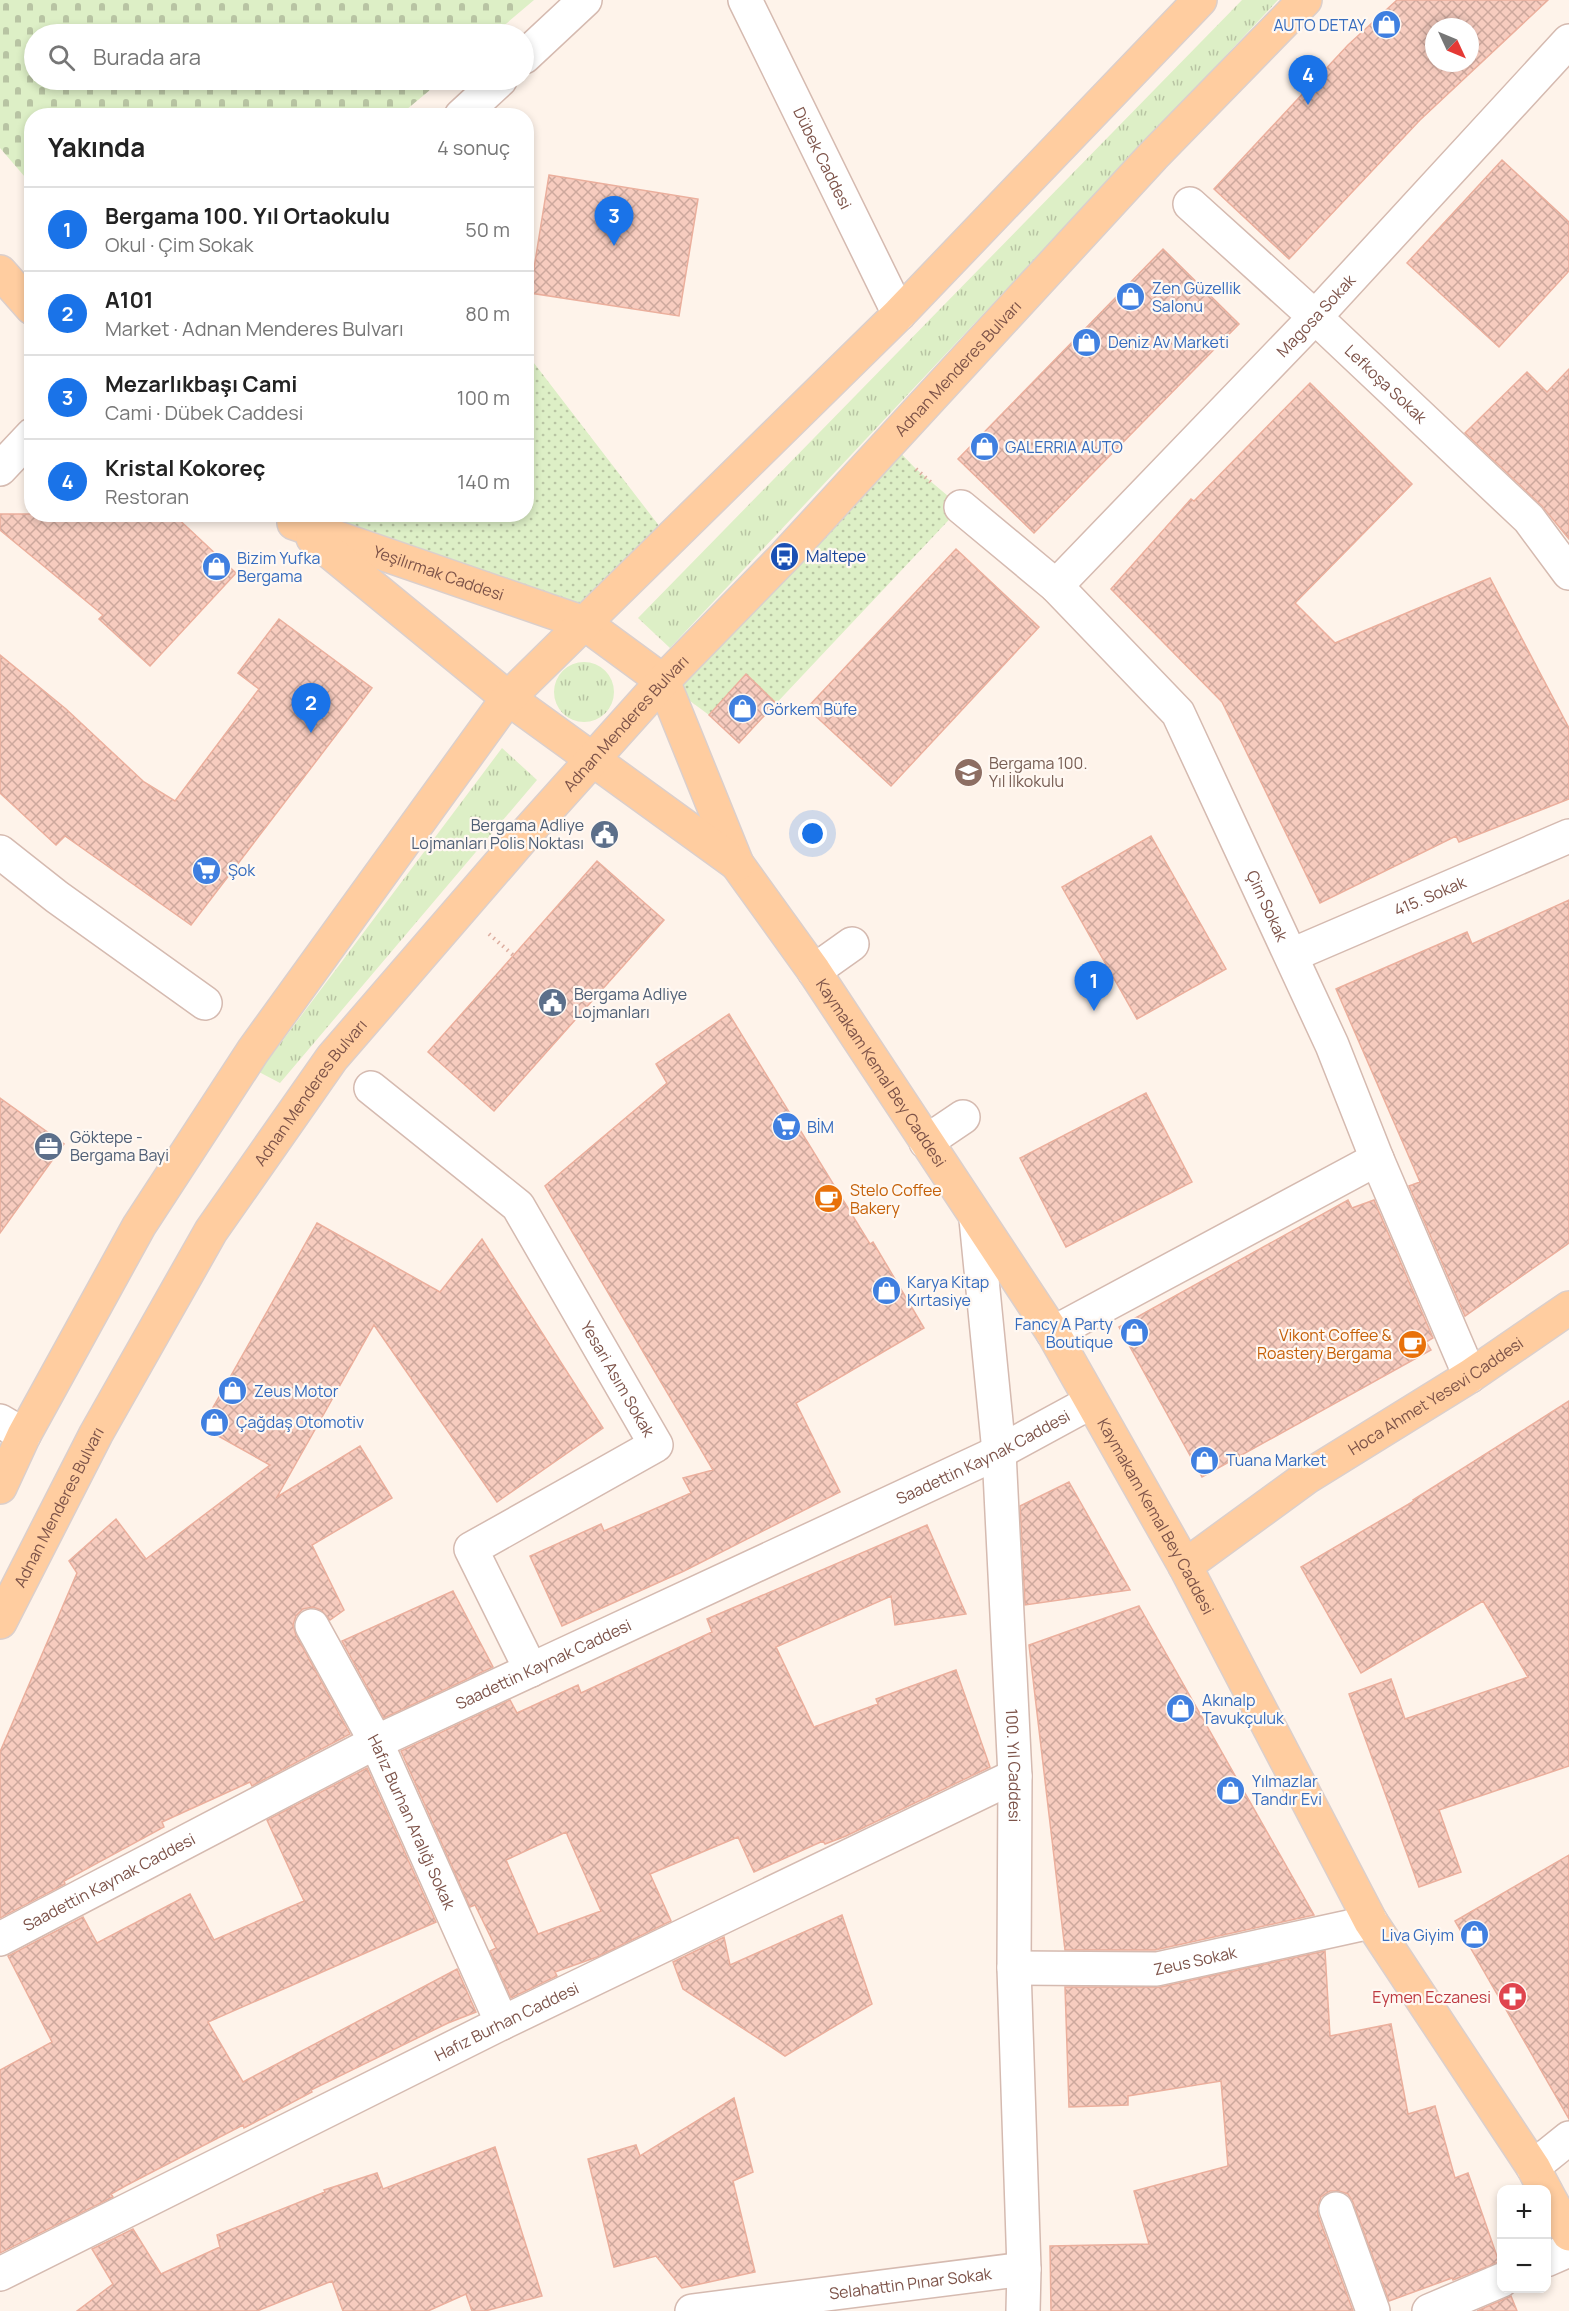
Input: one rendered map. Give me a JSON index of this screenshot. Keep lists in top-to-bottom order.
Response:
{
  "streets": {
    "main road": [
      "Adnan Menderes Bulvarı",
      "Yeşilırmak Caddesi",
      "Kaymakam Kemal Bey Caddesi",
      "Hoca Ahmet Yesevi Caddesi"
    ],
    "street": [
      "Dübek Caddesi",
      "Magosa Sokak",
      "Lefkoşa Sokak",
      "415. Sokak",
      "Çim Sokak",
      "Yesari Asım Sokak",
      "Saadettin Kaynak Caddesi",
      "100. Yıl Caddesi",
      "Hafız Burhan Aralığı Sokak",
      "Zeus Sokak",
      "Hafız Burhan Caddesi",
      "Selahattin Pınar Sokak"
    ]
  },
  "crossings": [
    ["Magosa Sokak", "Lefkoşa Sokak"],
    ["Magosa Sokak", "Çim Sokak"],
    ["Adnan Menderes Bulvarı", "Kaymakam Kemal Bey Caddesi"],
    ["Yeşilırmak Caddesi", "Kaymakam Kemal Bey Caddesi"],
    ["415. Sokak", "Çim Sokak"],
    ["Çim Sokak", "Hoca Ahmet Yesevi Caddesi"],
    ["Kaymakam Kemal Bey Caddesi", "Hoca Ahmet Yesevi Caddesi"],
    ["Kaymakam Kemal Bey Caddesi", "Saadettin Kaynak Caddesi"],
    ["Kaymakam Kemal Bey Caddesi", "100. Yıl Caddesi"],
    ["Kaymakam Kemal Bey Caddesi", "Zeus Sokak"],
    ["Yesari Asım Sokak", "Saadettin Kaynak Caddesi"],
    ["Saadettin Kaynak Caddesi", "100. Yıl Caddesi"],
    ["Saadettin Kaynak Caddesi", "Hafız Burhan Aralığı Sokak"],
    ["100. Yıl Caddesi", "Zeus Sokak"],
    ["100. Yıl Caddesi", "Hafız Burhan Caddesi"],
    ["100. Yıl Caddesi", "Selahattin Pınar Sokak"],
    ["Hafız Burhan Aralığı Sokak", "Hafız Burhan Caddesi"]
  ],
  "places": {
    "shop": [
      "AUTO DETAY",
      "Zen Güzellik Salonu",
      "Deniz Av Marketi",
      "GALERRIA AUTO",
      "Bizim Yufka Bergama",
      "Görkem Büfe",
      "Karya Kitap Kırtasiye",
      "Fancy A Party Boutique",
      "Zeus Motor",
      "Çağdaş Otomotiv",
      "Tuana Market",
      "Akınalp Tavukçuluk",
      "Yılmazlar Tandır Evi",
      "Liva Giyim"
    ],
    "bus stop": ["Maltepe"],
    "school or university": ["Bergama 100. Yıl İlkokulu"],
    "public building": ["Bergama Adliye Lojmanları Polis Noktası", "Bergama Adliye Lojmanları"],
    "supermarket": ["Şok", "BİM"],
    "office": ["Göktepe - Bergama Bayi"],
    "cafe": ["Stelo Coffee Bakery", "Vikont Coffee & Roastery Bergama"],
    "pharmacy": ["Eymen Eczanesi"]
  },
  "north": "bottom right",
  "page": {
    "search": "Burada ara",
    "pins": [
      "4",
      "3",
      "2",
      "1"
    ],
    "heading": ["Yakında", "4 sonuç"],
    "list": [
      {
        "mark": "1",
        "name": "Bergama 100. Yıl Ortaokulu",
        "note": "Okul · Çim Sokak",
        "value": "50 m"
      },
      {
        "mark": "2",
        "name": "A101",
        "note": "Market · Adnan Menderes Bulvarı",
        "value": "80 m"
      },
      {
        "mark": "3",
        "name": "Mezarlıkbaşı Cami",
        "note": "Cami · Dübek Caddesi",
        "value": "100 m"
      },
      {
        "mark": "4",
        "name": "Kristal Kokoreç",
        "note": "Restoran",
        "value": "140 m"
      }
    ],
    "map_buttons": ["+", "−"]
  }
}
